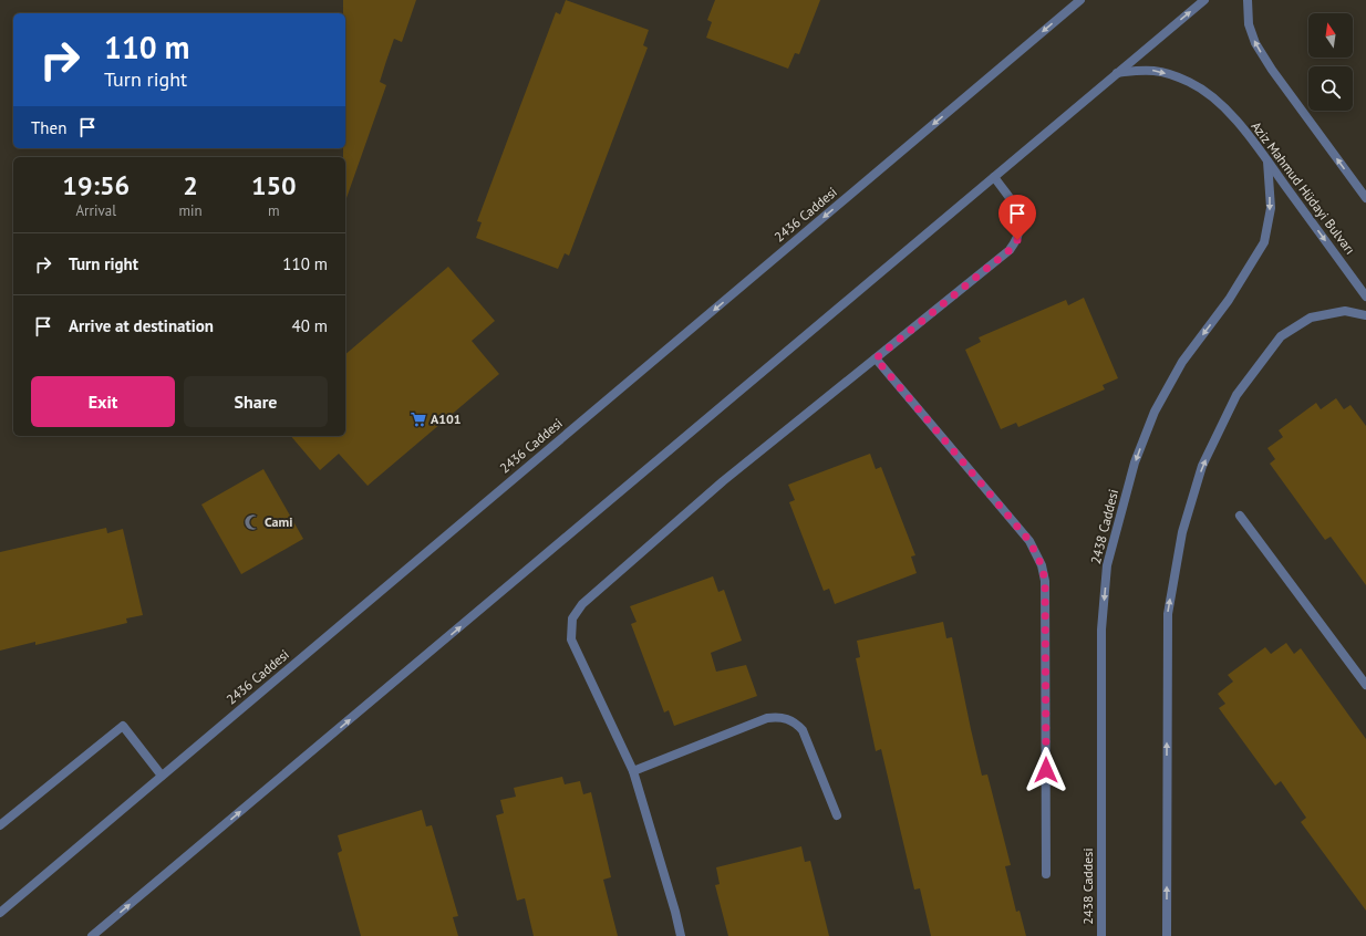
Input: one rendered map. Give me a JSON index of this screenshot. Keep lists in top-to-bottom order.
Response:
{
  "streets": {
    "street": ["Aziz Mahmud Hüdayi Bulvarı", "2436 Caddesi", "2438 Caddesi"]
  },
  "crossings": [
    ["Aziz Mahmud Hüdayi Bulvarı", "2438 Caddesi"]
  ],
  "places": {
    "supermarket": ["A101"],
    "mosque": ["Cami"]
  },
  "north": "top",
  "page": {
    "turn": ["110 m", "Turn right"],
    "then": "Then",
    "eta": [
      "19:56",
      "Arrival",
      "2",
      "min",
      "150",
      "m"
    ],
    "list": [
      {
        "name": "Turn right",
        "value": "110 m"
      },
      {
        "name": "Arrive at destination",
        "value": "40 m"
      }
    ],
    "buttons": ["Exit", "Share"]
  }
}
